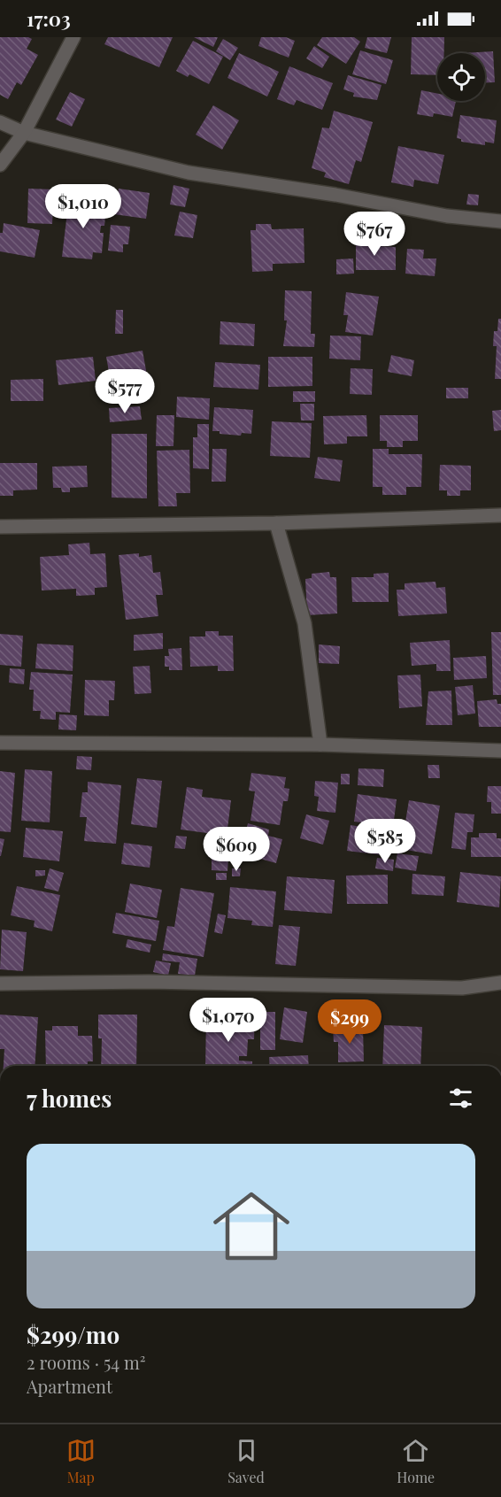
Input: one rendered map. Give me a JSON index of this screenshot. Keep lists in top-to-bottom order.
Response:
{
  "page": {
    "status": "17:03",
    "price": [
      "$1,010",
      "$767",
      "$577",
      "$585",
      "$609",
      "$1,070",
      "$299"
    ],
    "heading": "7 homes",
    "list": [
      {
        "name": "$299/mo",
        "note": "2 rooms · 54 m² · Apartment"
      }
    ],
    "tabs": ["Map", "Saved", "Home"]
  }
}
